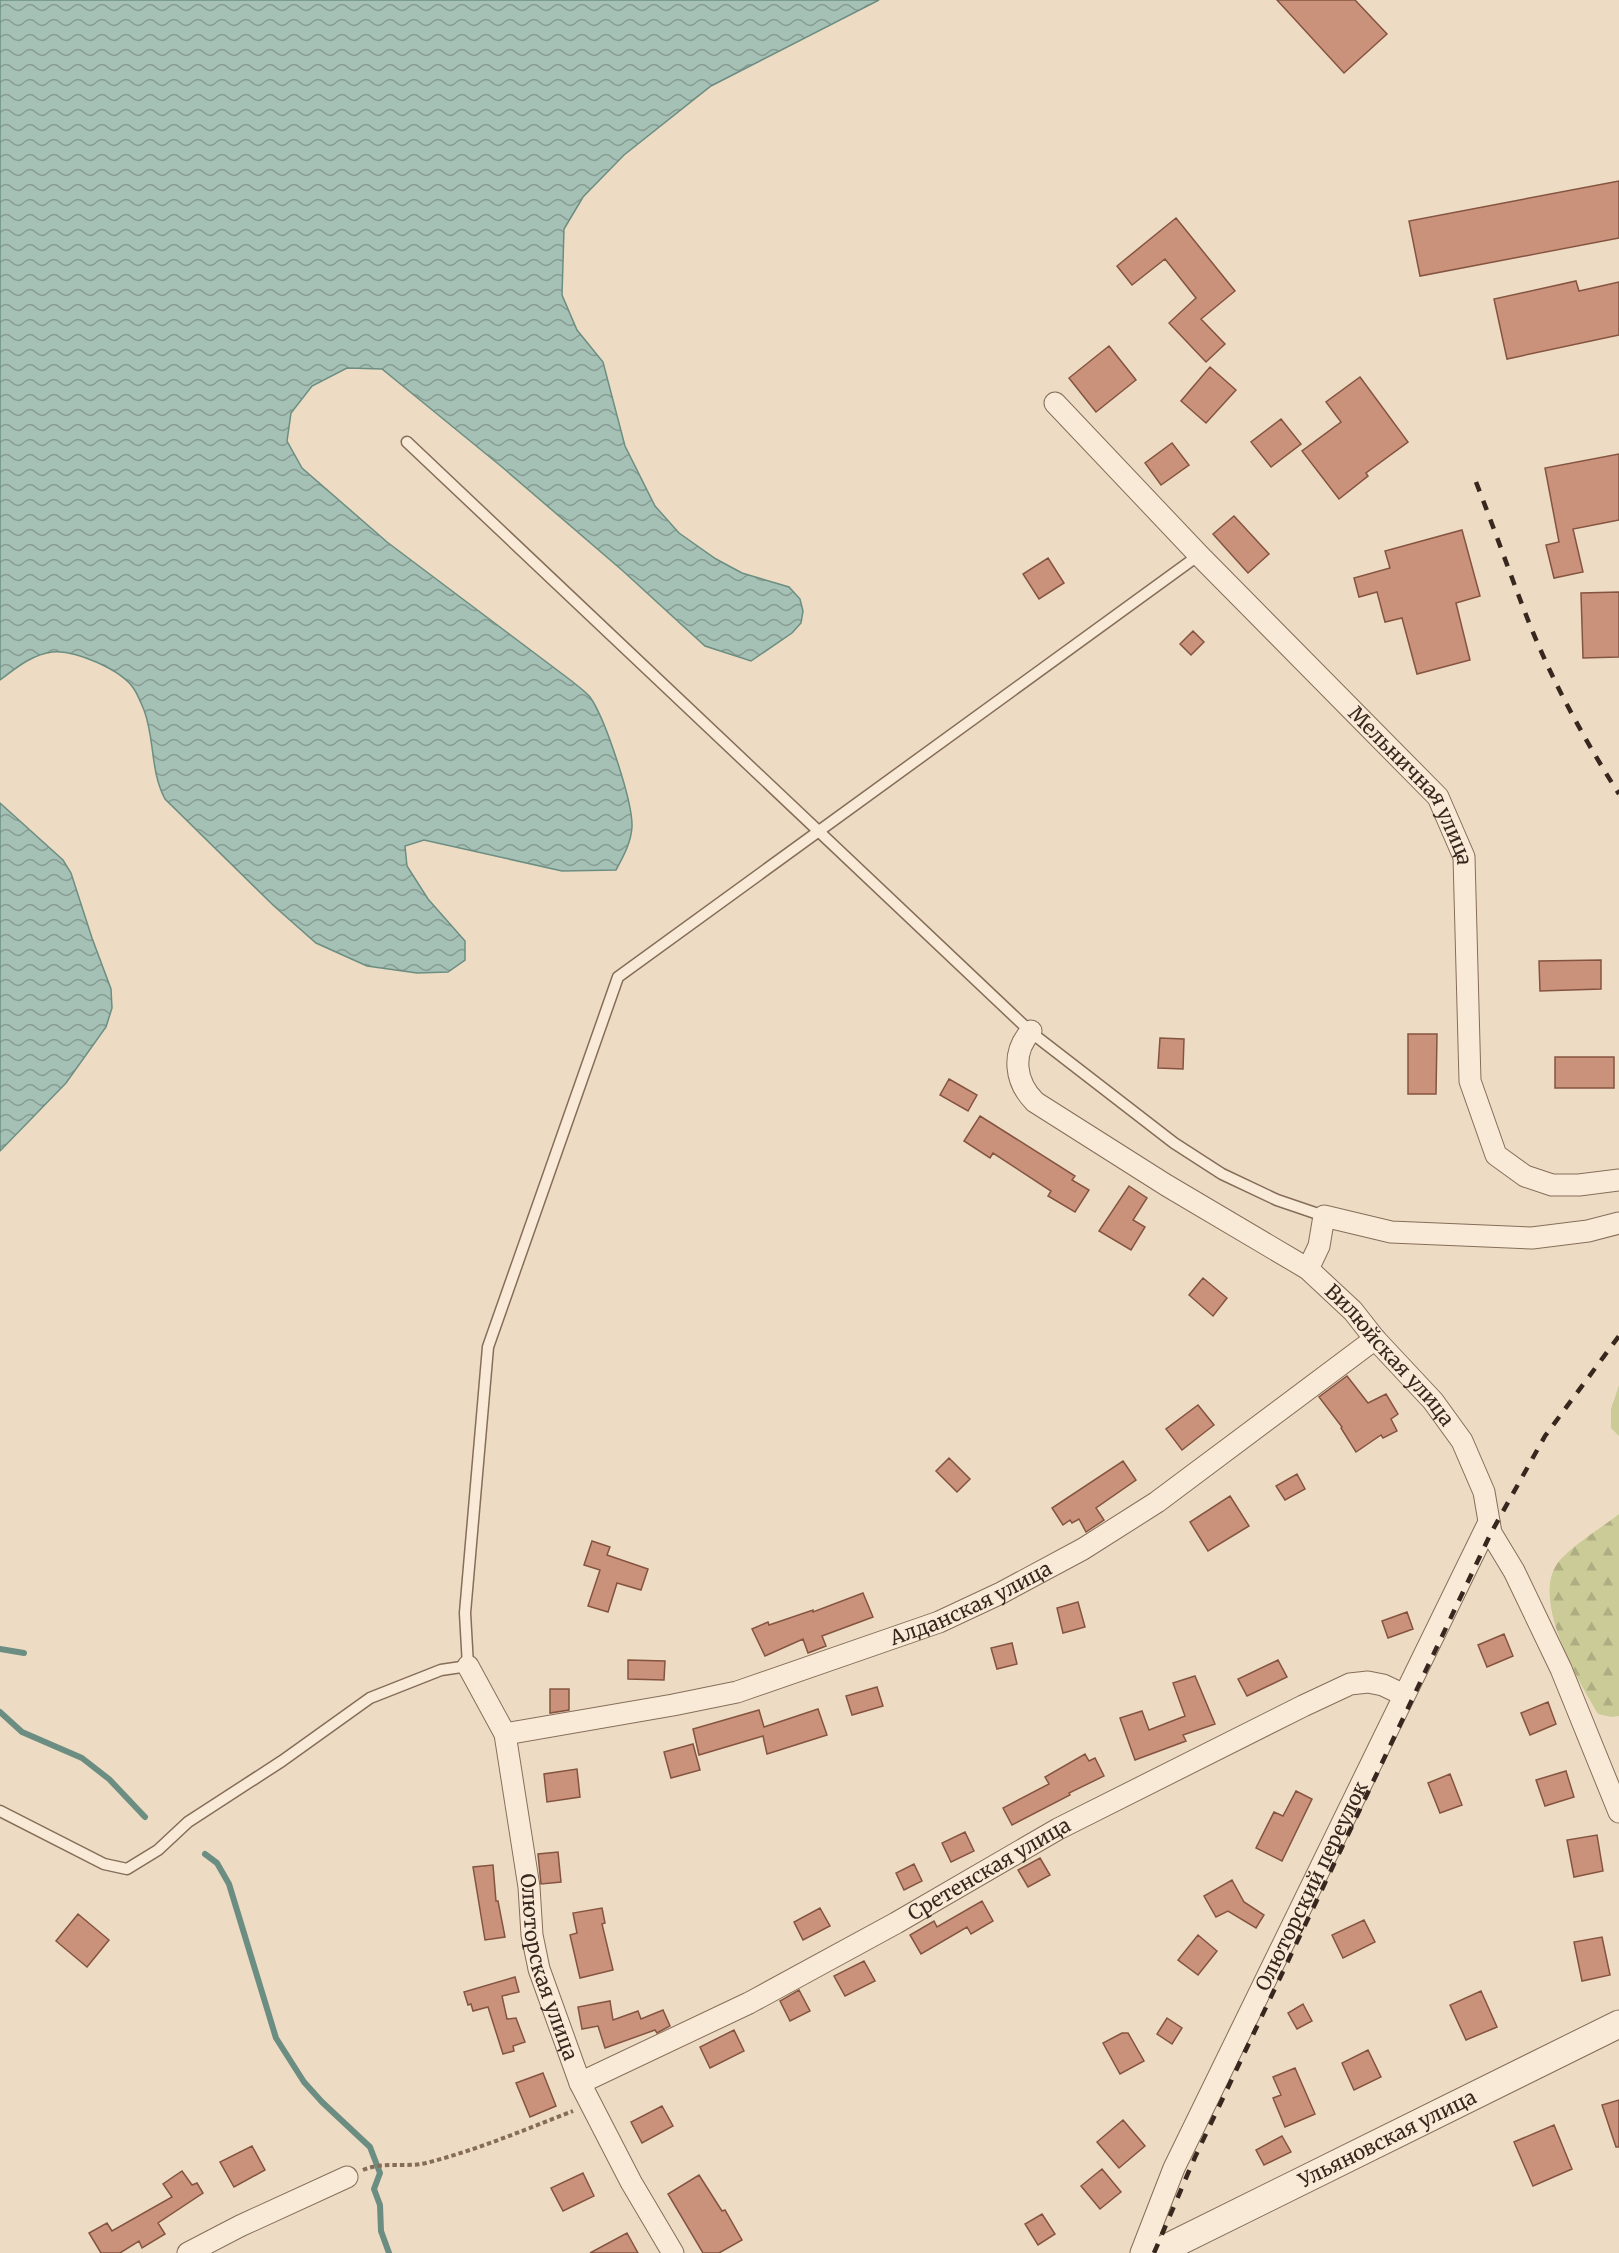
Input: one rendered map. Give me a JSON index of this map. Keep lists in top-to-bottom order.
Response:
{
  "streets": {
    "street": [
      "Мельничная улица",
      "Вилюйская улица",
      "Алданская улица",
      "Сретенская улица",
      "Олюторский переулок",
      "Олюторская улица",
      "Ульяновская улица"
    ]
  },
  "crossings": [
    ["Вилюйская улица", "Алданская улица"],
    ["Вилюйская улица", "Олюторский переулок"],
    ["Алданская улица", "Олюторская улица"],
    ["Сретенская улица", "Олюторский переулок"],
    ["Сретенская улица", "Олюторская улица"]
  ]
}
